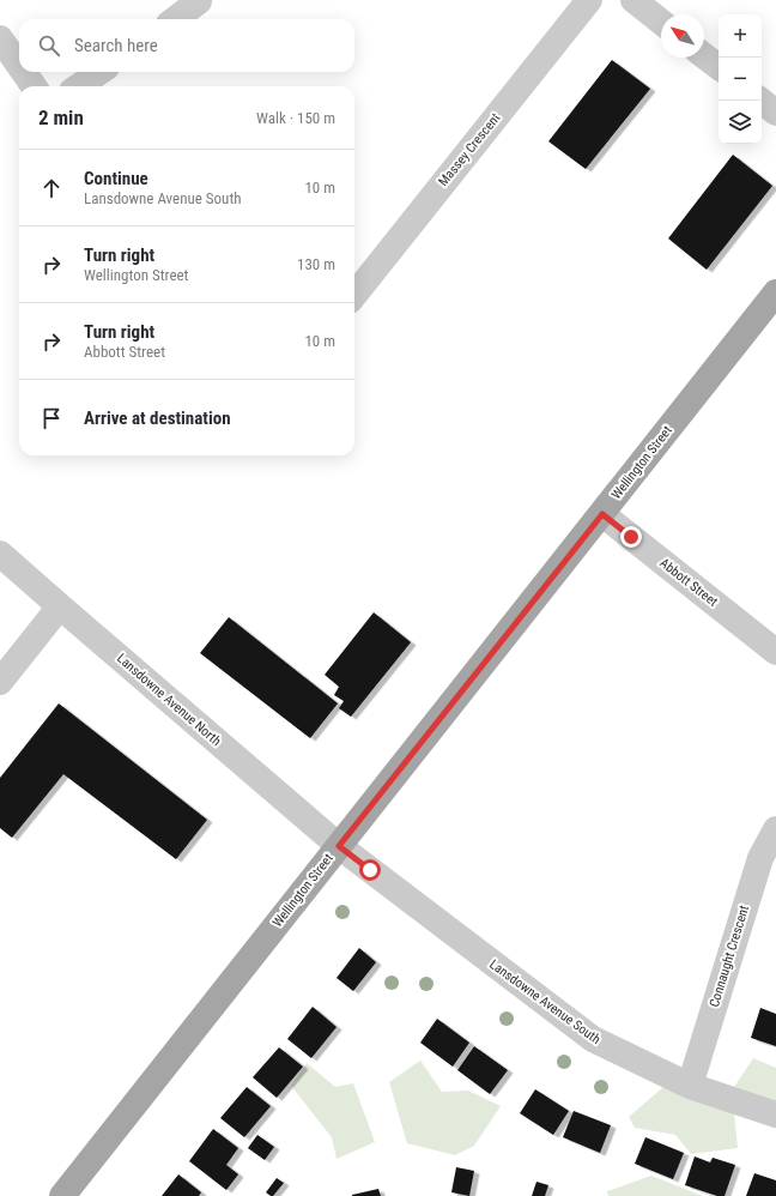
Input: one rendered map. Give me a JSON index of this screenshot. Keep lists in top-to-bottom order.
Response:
{
  "streets": {
    "main road": ["Wellington Street"],
    "street": [
      "Massey Crescent",
      "Abbott Street",
      "Lansdowne Avenue North",
      "Connaught Crescent",
      "Lansdowne Avenue South"
    ]
  },
  "crossings": [
    ["Wellington Street", "Abbott Street"],
    ["Wellington Street", "Lansdowne Avenue North"],
    ["Wellington Street", "Lansdowne Avenue South"],
    ["Lansdowne Avenue North", "Lansdowne Avenue South"],
    ["Connaught Crescent", "Lansdowne Avenue South"]
  ],
  "north": "top left",
  "page": {
    "map_buttons": ["+", "−"],
    "search": "Search here",
    "heading": ["2 min", "Walk · 150 m"],
    "list": [
      ["Continue", "Lansdowne Avenue South", "10 m"],
      ["Turn right", "Wellington Street", "130 m"],
      ["Turn right", "Abbott Street", "10 m"],
      "Arrive at destination"
    ]
  }
}
